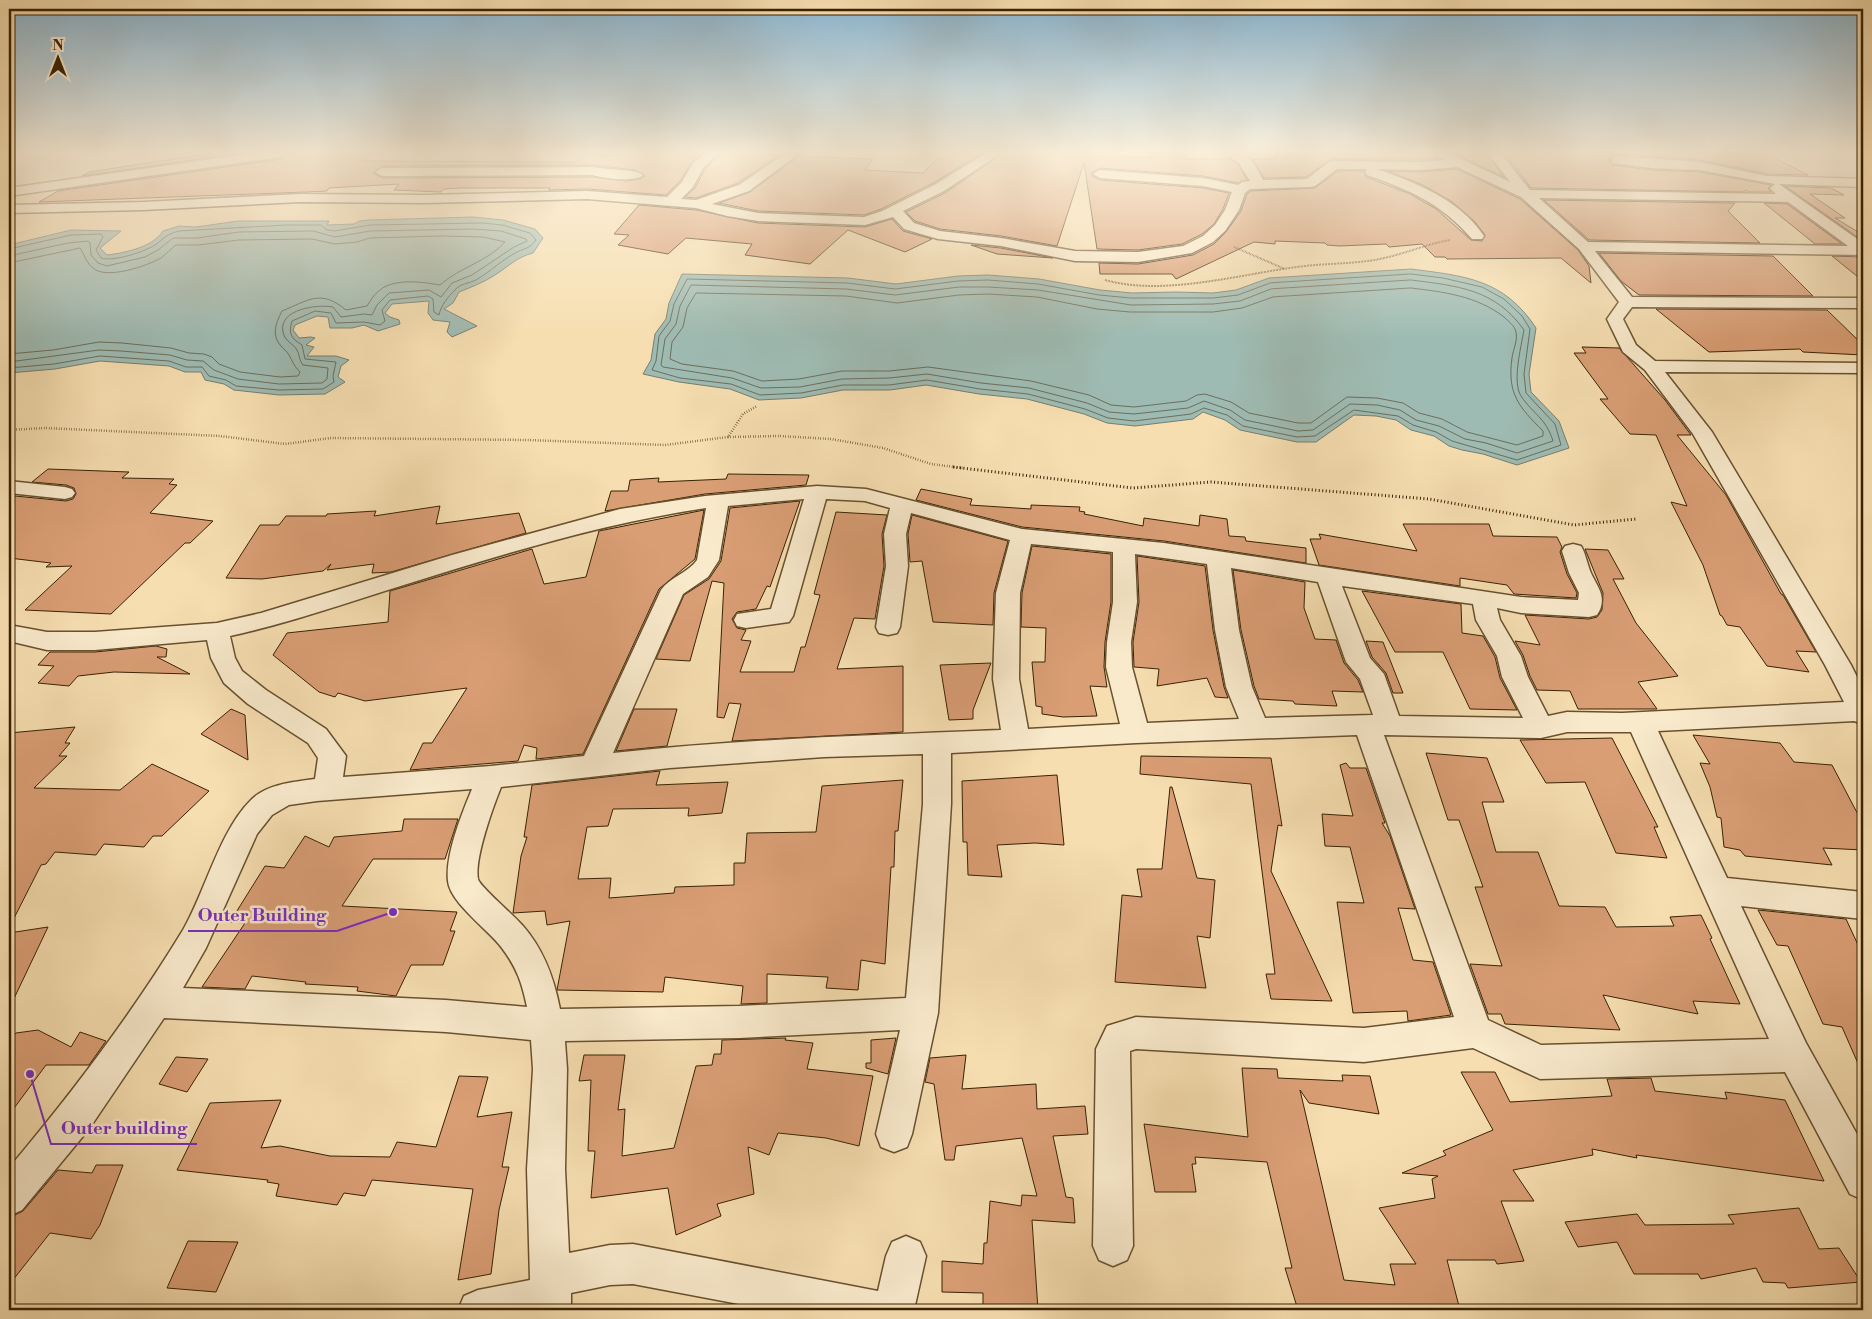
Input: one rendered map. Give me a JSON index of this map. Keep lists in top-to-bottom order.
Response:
{
  "places": ["Outer Building", "Outer building"],
  "north": "top"
}
